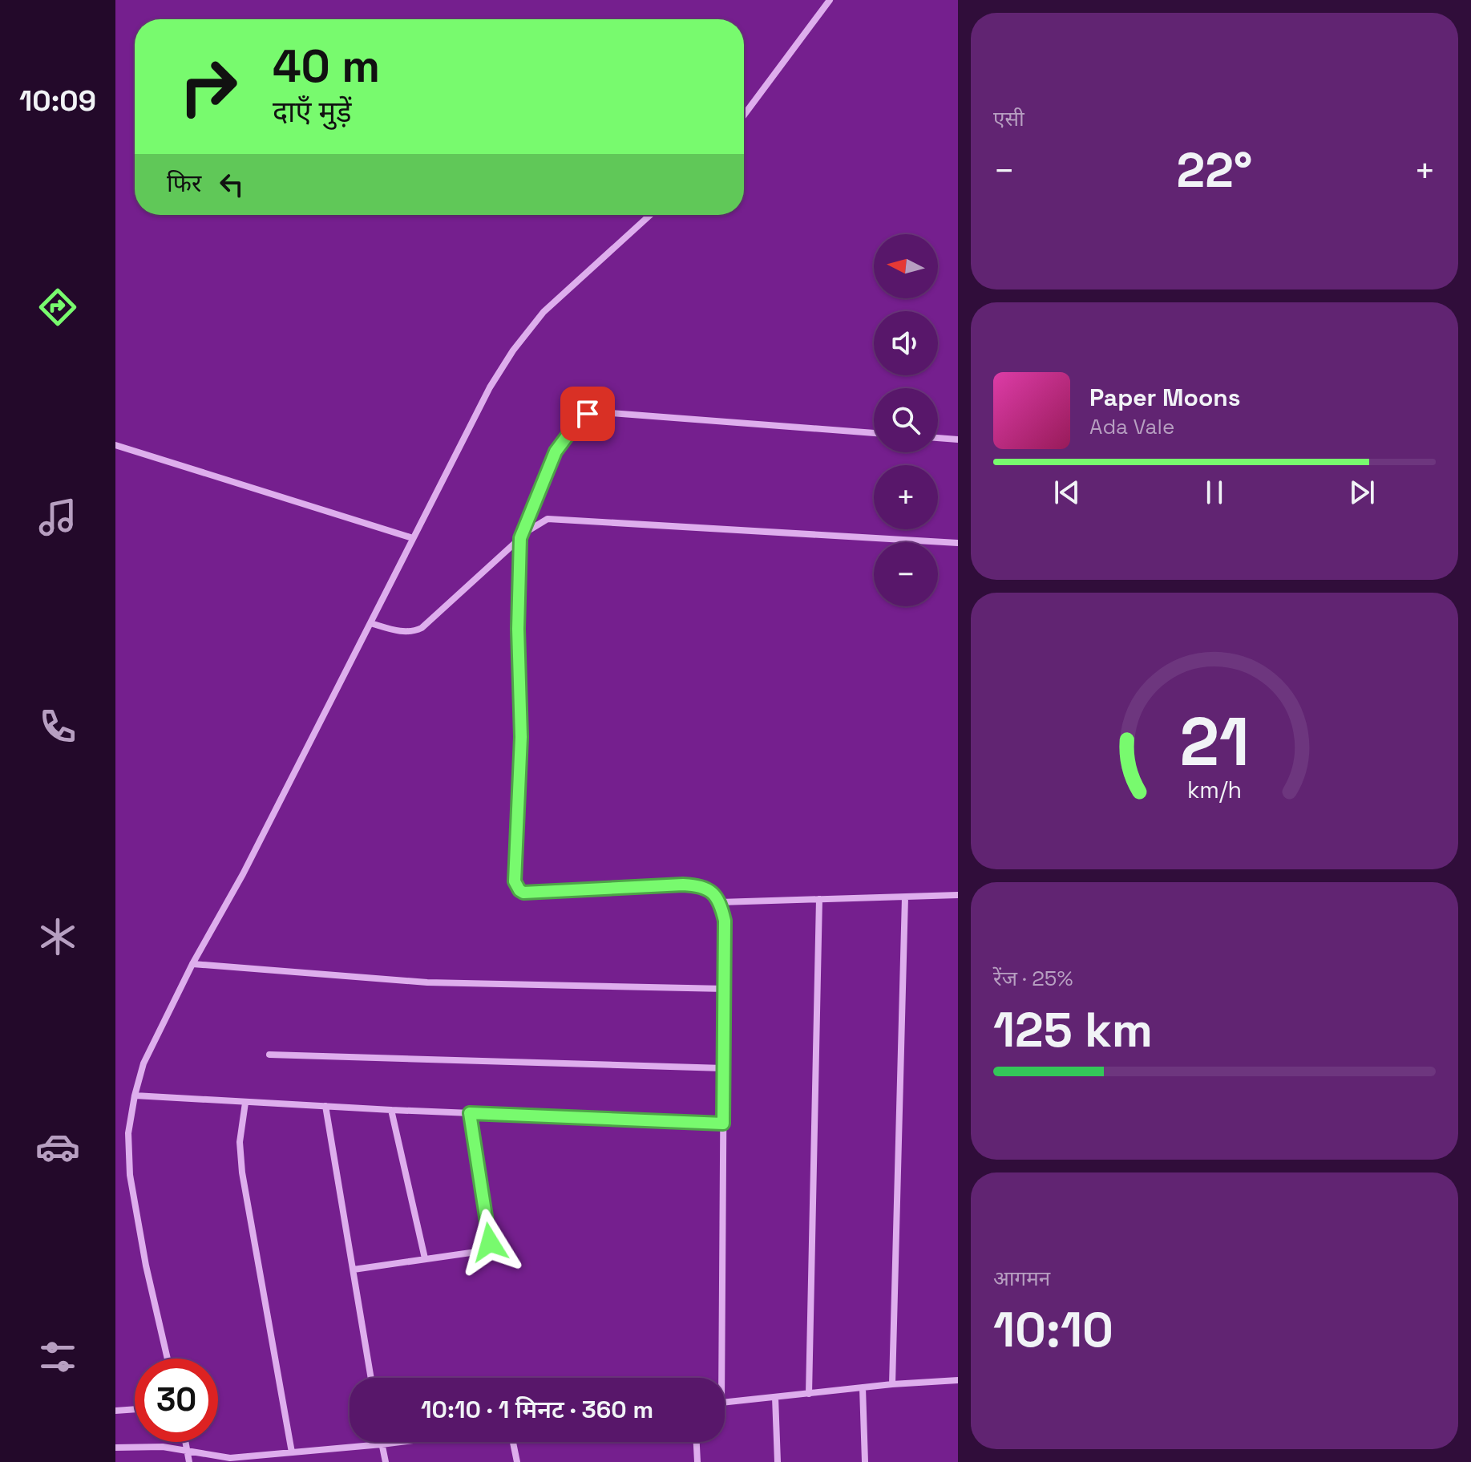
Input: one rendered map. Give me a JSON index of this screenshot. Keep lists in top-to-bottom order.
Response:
{
  "north": "left",
  "page": {
    "tabs": "10:09",
    "tile": [
      "एसी",
      ["रेंज · 25%", "125 km"],
      ["आगमन", "10:10"]
    ],
    "turn": ["40 m", "दाएँ मुड़ें"],
    "heat": ["−", "22°", "+"],
    "then": "फिर",
    "map_buttons": ["+", "−"],
    "song": ["Paper Moons", "Ada Vale"],
    "limit": "30",
    "trip": "10:10 · 1 मिनट · 360 m",
    "gauge": ["21", "km/h"]
  }
}
